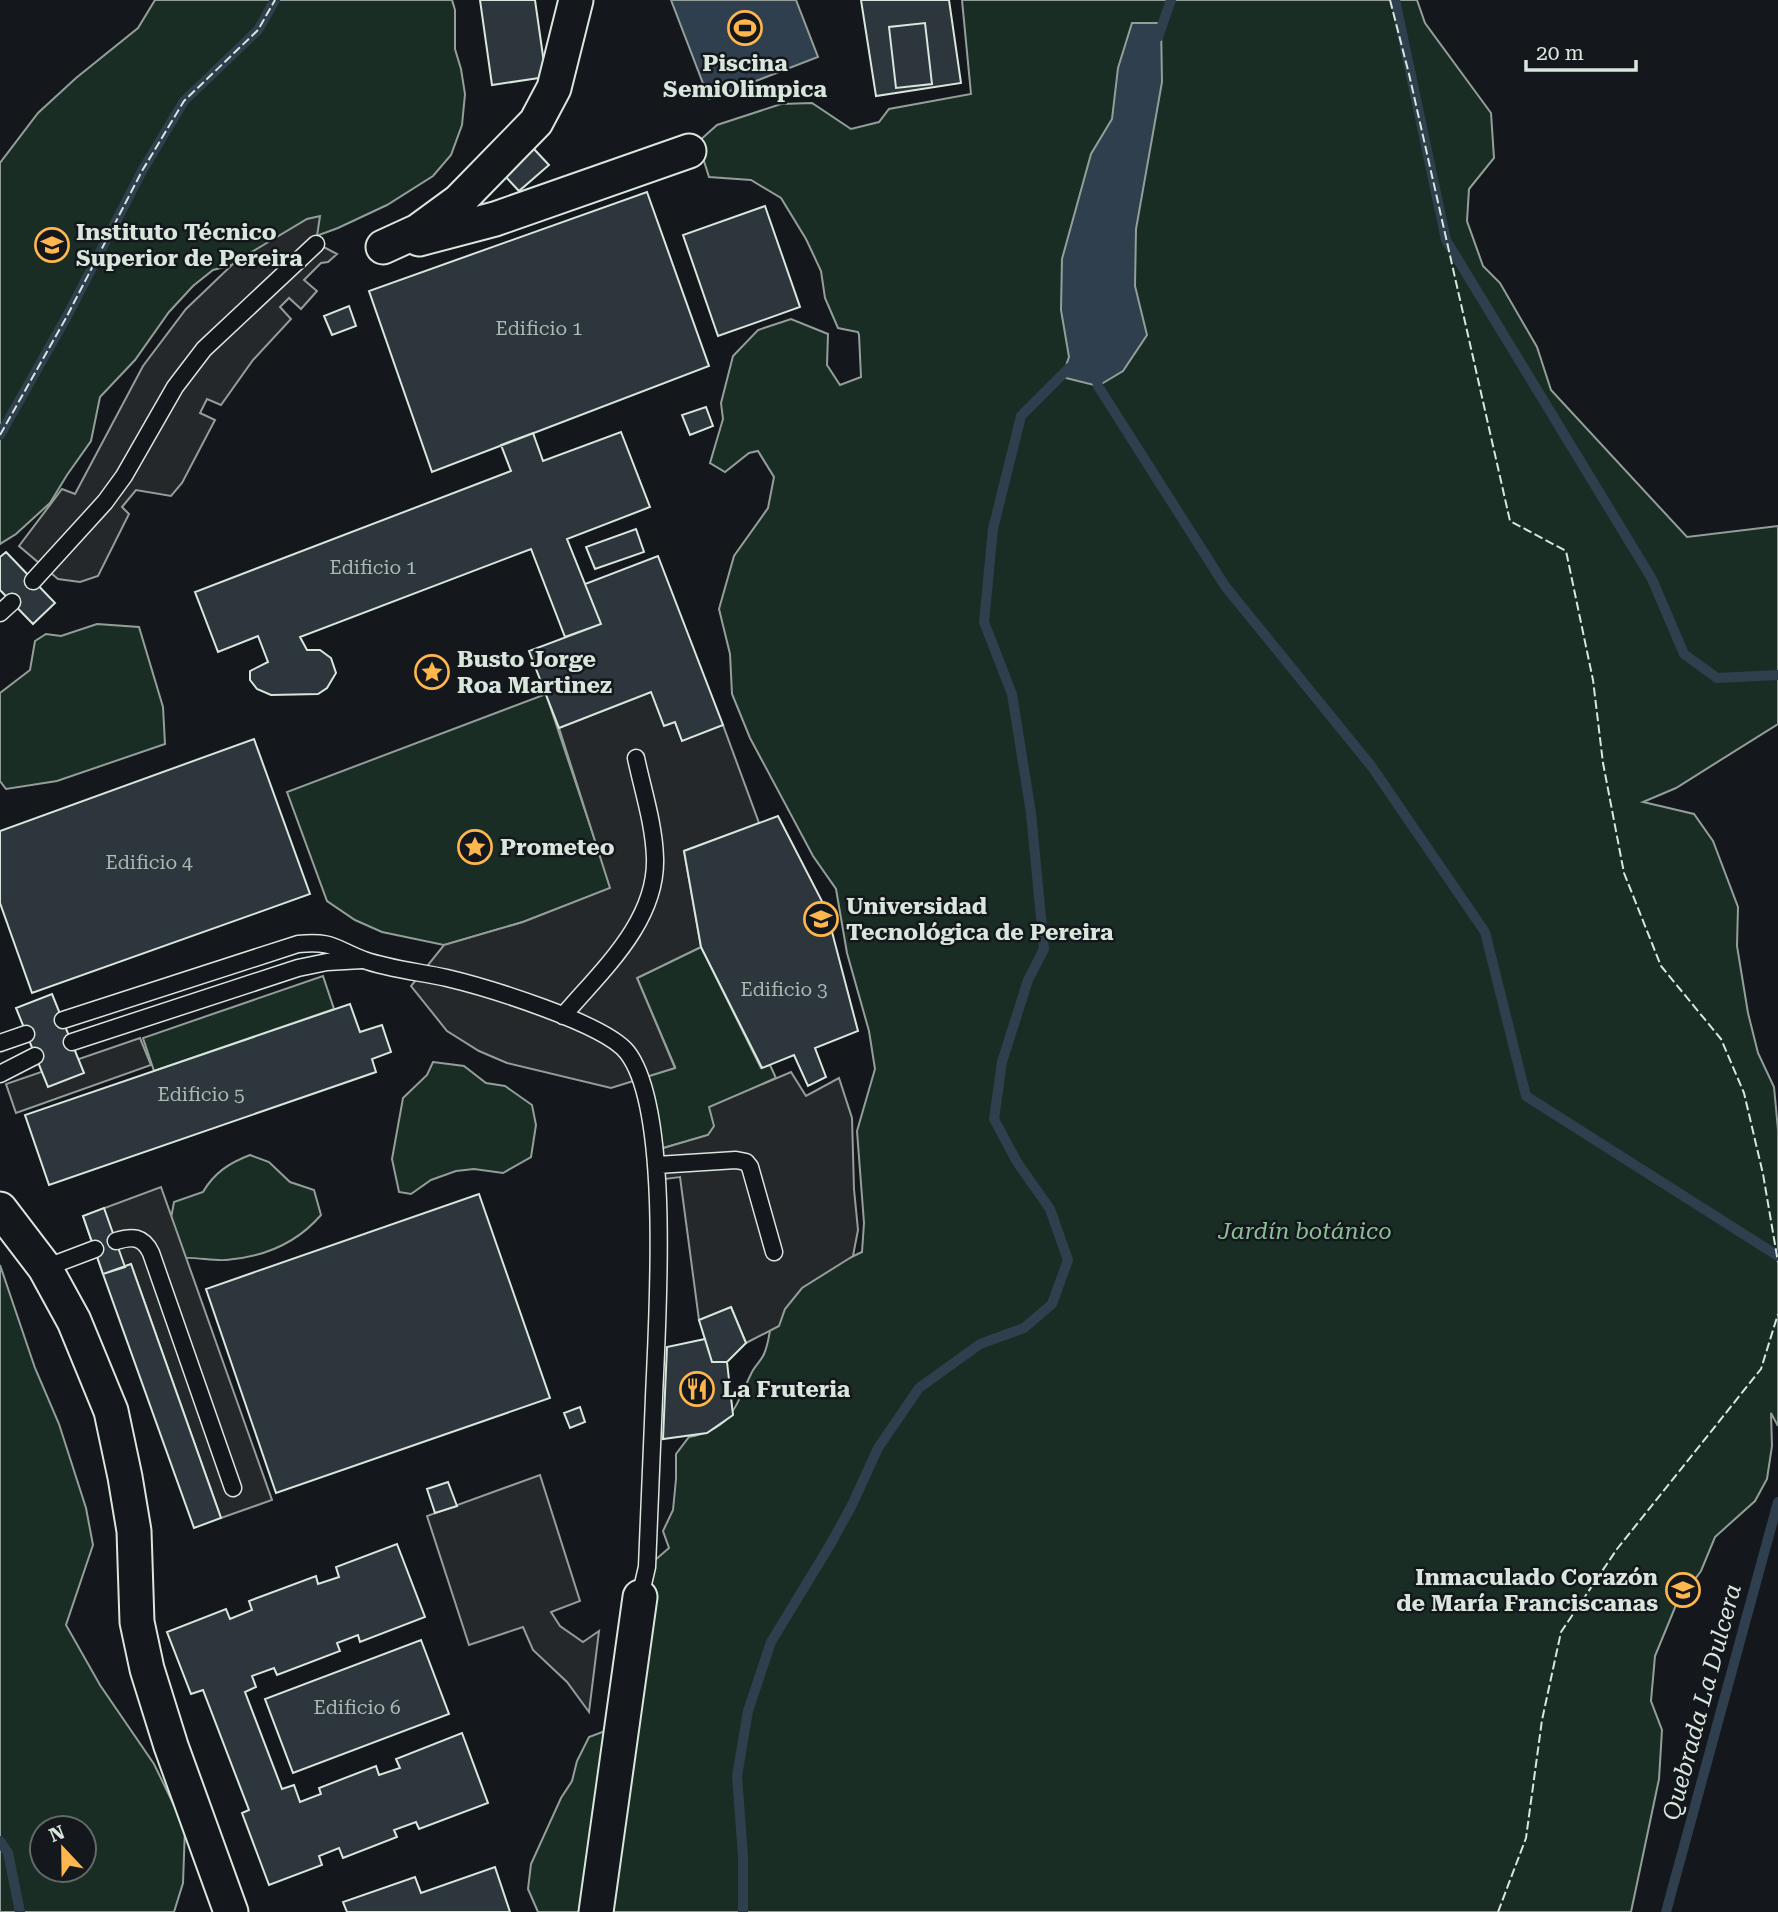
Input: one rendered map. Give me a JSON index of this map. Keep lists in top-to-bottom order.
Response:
{
  "water": ["Quebrada La Dulcera"],
  "parks": ["Jardín botánico"],
  "places": {
    "sports": ["Piscina SemiOlimpica"],
    "school or university": ["Instituto Técnico Superior de Pereira", "Universidad Tecnológica de Pereira", "Inmaculado Corazón de María Franciscanas"],
    "place": ["Busto Jorge Roa Martinez", "Prometeo"],
    "restaurant": ["La Fruteria"]
  },
  "house_numbers": [
    "Edificio 1",
    "Edificio 1",
    "Edificio 4",
    "Edificio 3",
    "Edificio 5",
    "Edificio 6"
  ],
  "scale_bar": "20 m",
  "north": "top"
}
